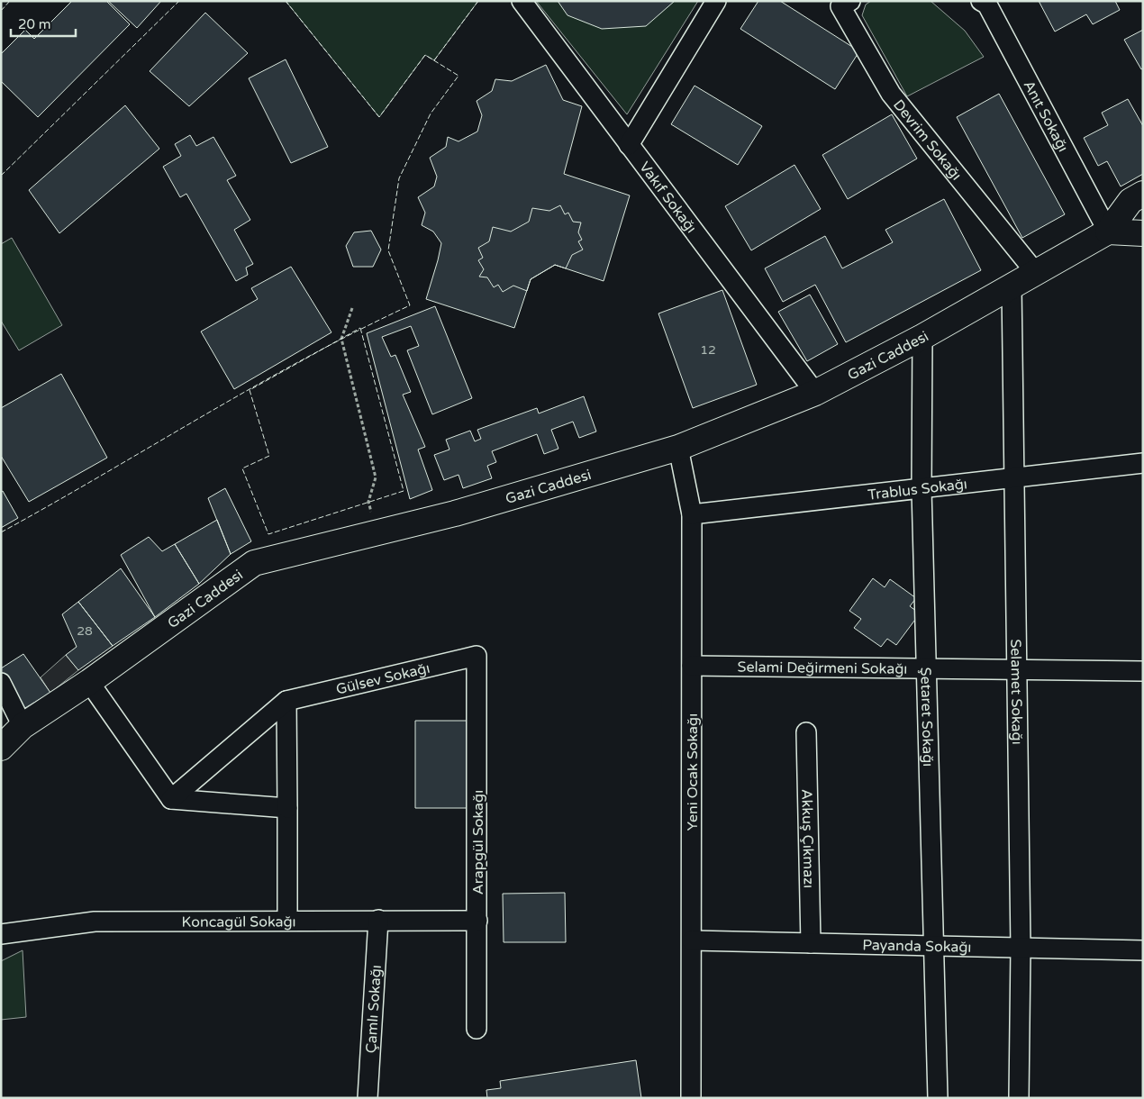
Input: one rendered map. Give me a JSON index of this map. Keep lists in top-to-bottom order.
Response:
{
  "streets": {
    "street": [
      "Anıt Sokağı",
      "Devrim Sokağı",
      "Vakıf Sokağı",
      "Gazi Caddesi",
      "Trablus Sokağı",
      "Selami Değirmeni Sokağı",
      "Gülsev Sokağı",
      "Selamet Sokağı",
      "Şetaret Sokağı",
      "Yeni Ocak Sokağı",
      "Akkuş Çıkmazı",
      "Arapgül Sokağı",
      "Koncagül Sokağı",
      "Payanda Sokağı",
      "Çamlı Sokağı"
    ]
  },
  "crossings": [
    ["Anıt Sokağı", "Gazi Caddesi"],
    ["Devrim Sokağı", "Gazi Caddesi"],
    ["Vakıf Sokağı", "Gazi Caddesi"],
    ["Gazi Caddesi", "Selamet Sokağı"],
    ["Gazi Caddesi", "Şetaret Sokağı"],
    ["Gazi Caddesi", "Yeni Ocak Sokağı"],
    ["Trablus Sokağı", "Selamet Sokağı"],
    ["Trablus Sokağı", "Şetaret Sokağı"],
    ["Trablus Sokağı", "Yeni Ocak Sokağı"],
    ["Selami Değirmeni Sokağı", "Selamet Sokağı"],
    ["Selami Değirmeni Sokağı", "Şetaret Sokağı"],
    ["Selami Değirmeni Sokağı", "Yeni Ocak Sokağı"],
    ["Gülsev Sokağı", "Arapgül Sokağı"],
    ["Selamet Sokağı", "Payanda Sokağı"],
    ["Şetaret Sokağı", "Payanda Sokağı"],
    ["Yeni Ocak Sokağı", "Payanda Sokağı"],
    ["Akkuş Çıkmazı", "Payanda Sokağı"],
    ["Arapgül Sokağı", "Koncagül Sokağı"],
    ["Koncagül Sokağı", "Çamlı Sokağı"]
  ],
  "house_numbers": ["12", "28"],
  "scale_bar": "20 m"
}
